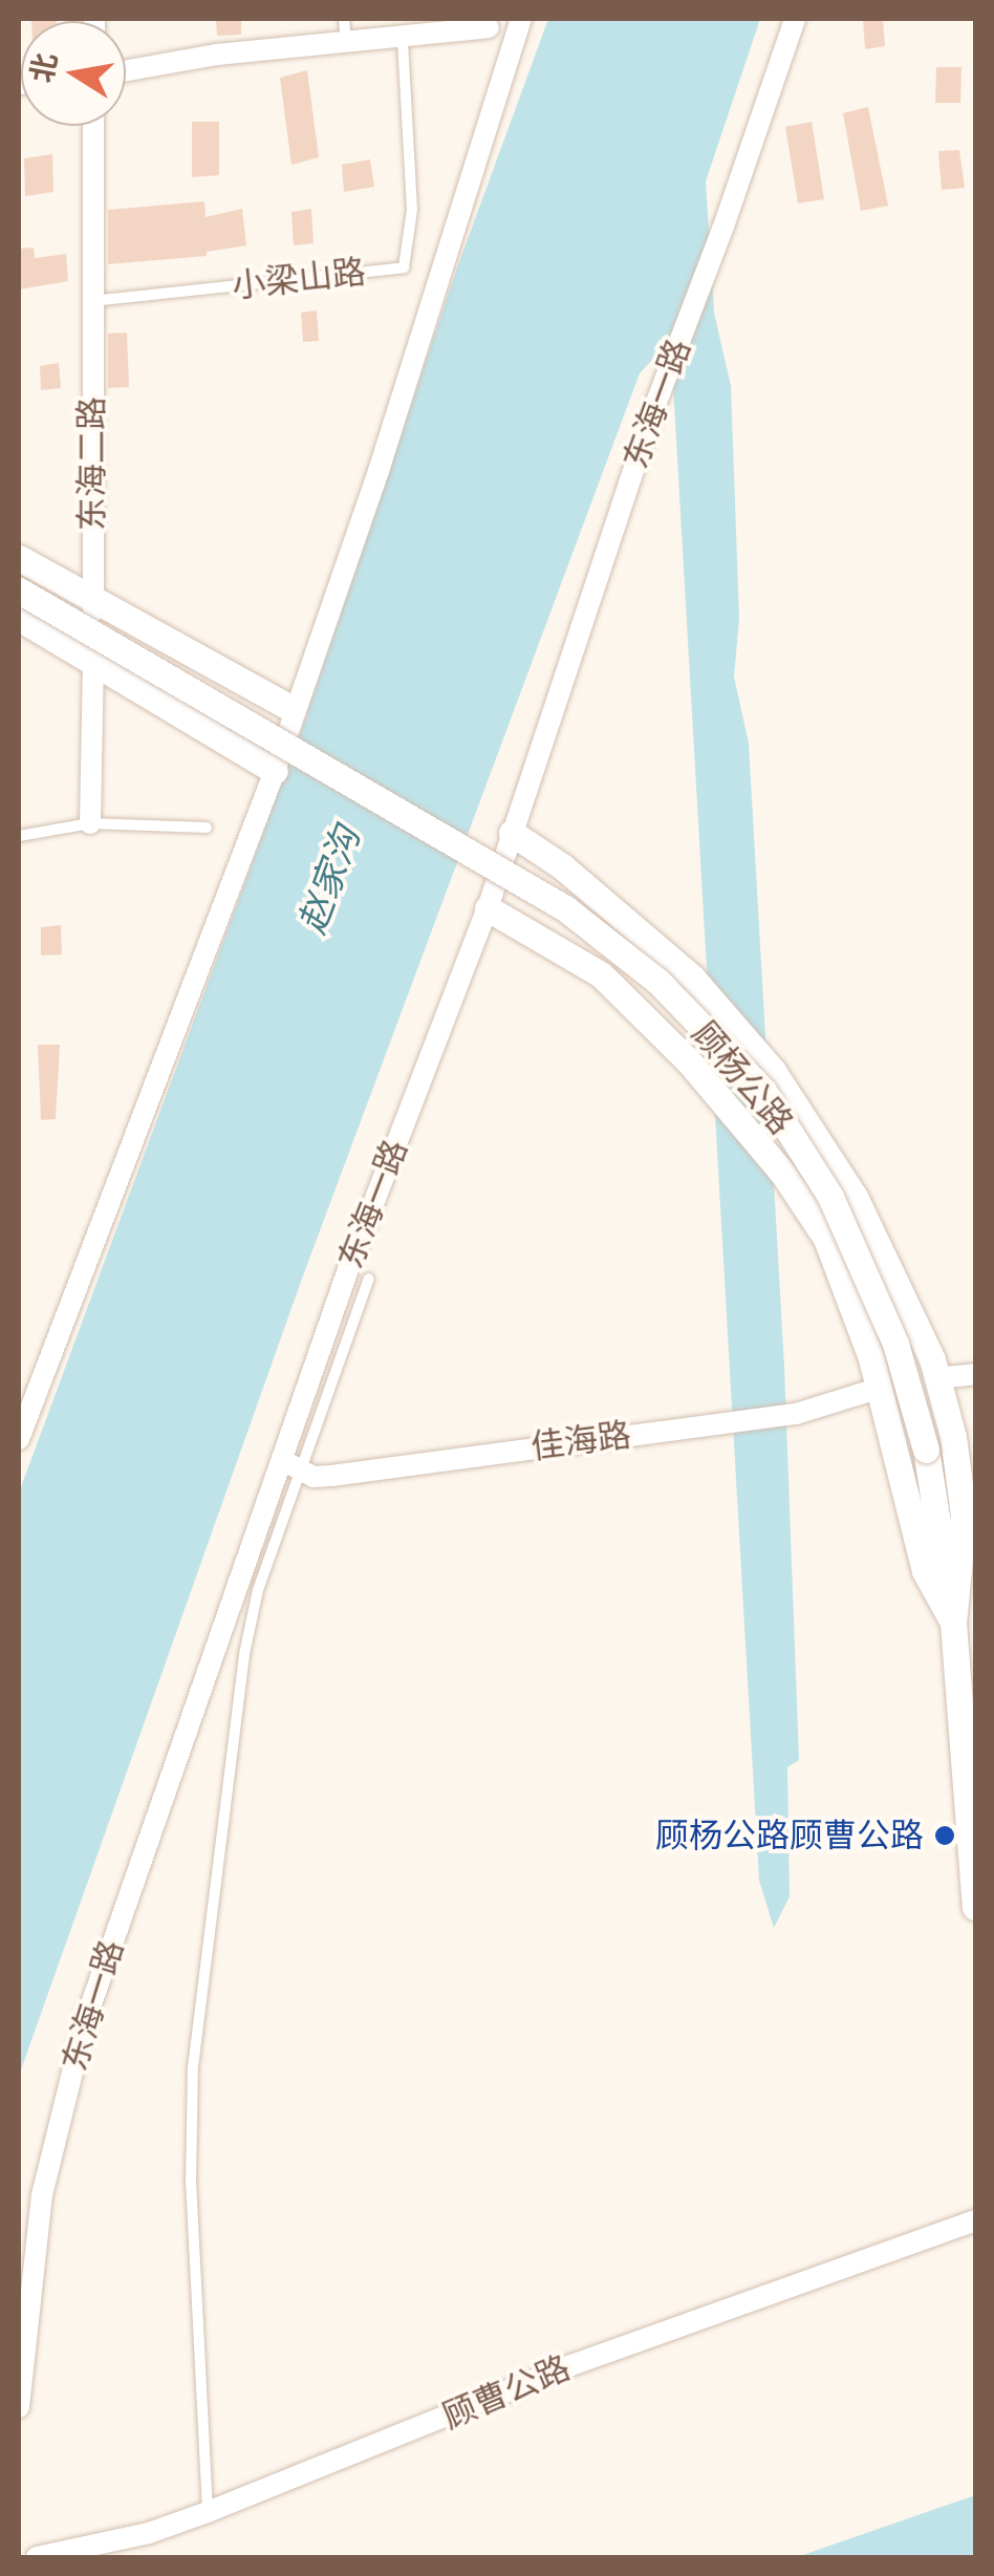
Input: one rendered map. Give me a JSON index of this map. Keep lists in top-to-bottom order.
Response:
{
  "streets": {
    "street": [
      "东海一路",
      "东海二路",
      "顾杨公路",
      "佳海路",
      "顾曹公路"
    ],
    "lane": ["小梁山路"]
  },
  "crossings": [
    ["小梁山路", "东海二路"],
    ["东海一路", "佳海路"]
  ],
  "water": ["赵家沟"],
  "places": ["顾杨公路顾曹公路"],
  "north": "left"
}
